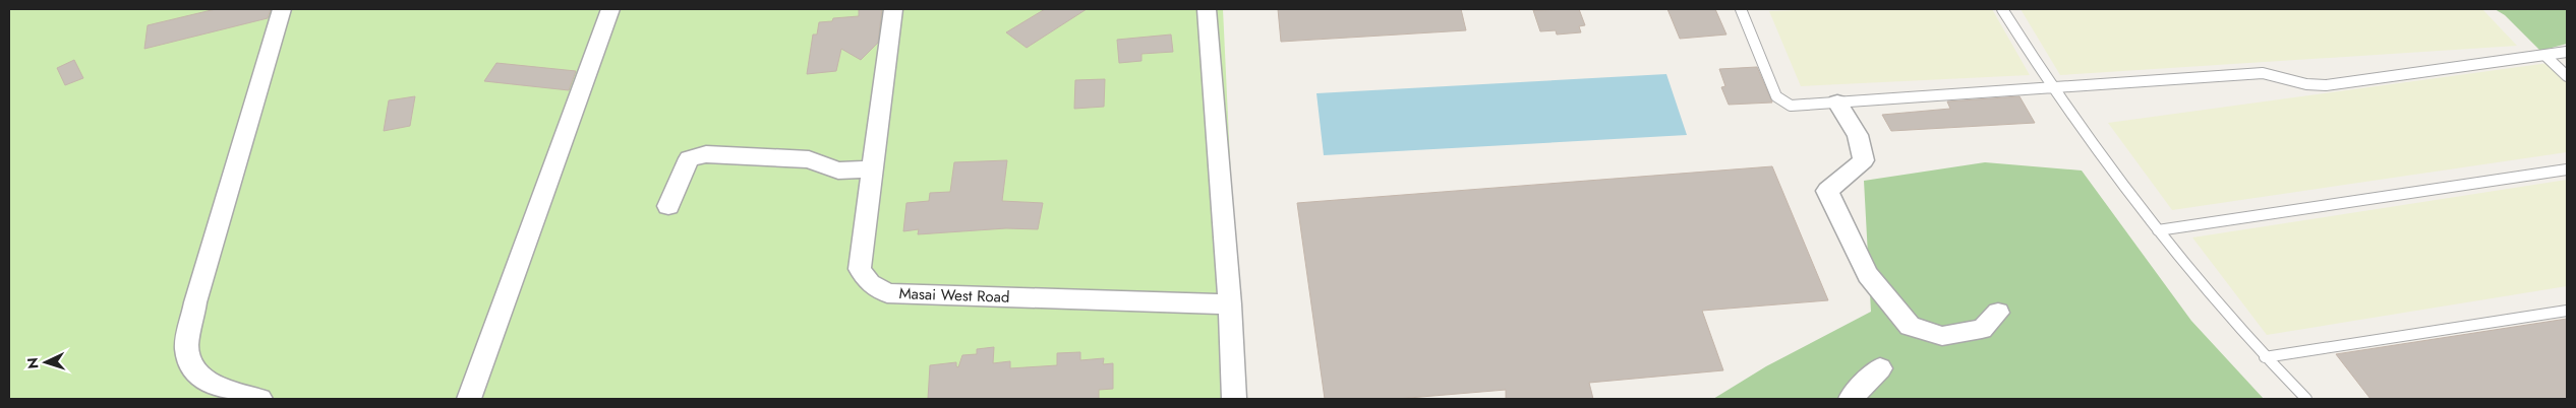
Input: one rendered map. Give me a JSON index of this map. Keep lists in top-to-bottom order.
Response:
{
  "streets": {
    "street": ["Masai West Road"]
  },
  "north": "left"
}
